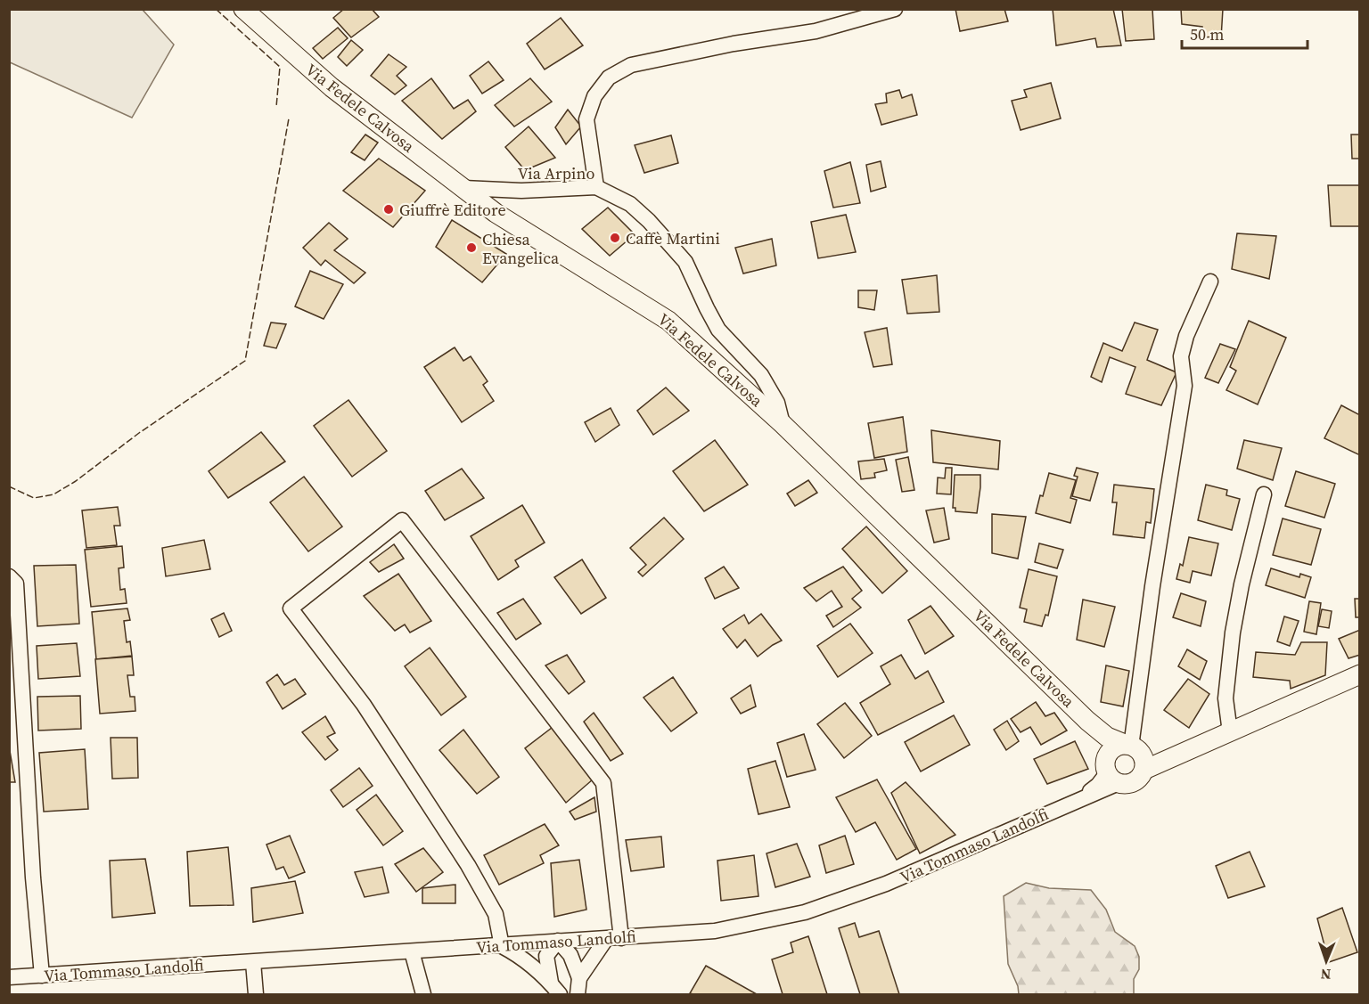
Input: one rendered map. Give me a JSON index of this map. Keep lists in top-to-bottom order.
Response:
{
  "streets": {
    "street": ["Via Fedele Calvosa", "Via Arpino", "Via Tommaso Landolfi"]
  },
  "crossings": [
    ["Via Fedele Calvosa", "Via Arpino"],
    ["Via Fedele Calvosa", "Via Tommaso Landolfi"]
  ],
  "places": ["Giuffrè Editore", "Caffè Martini", "Chiesa Evangelica"],
  "scale_bar": "50 m",
  "north": "bottom"
}
